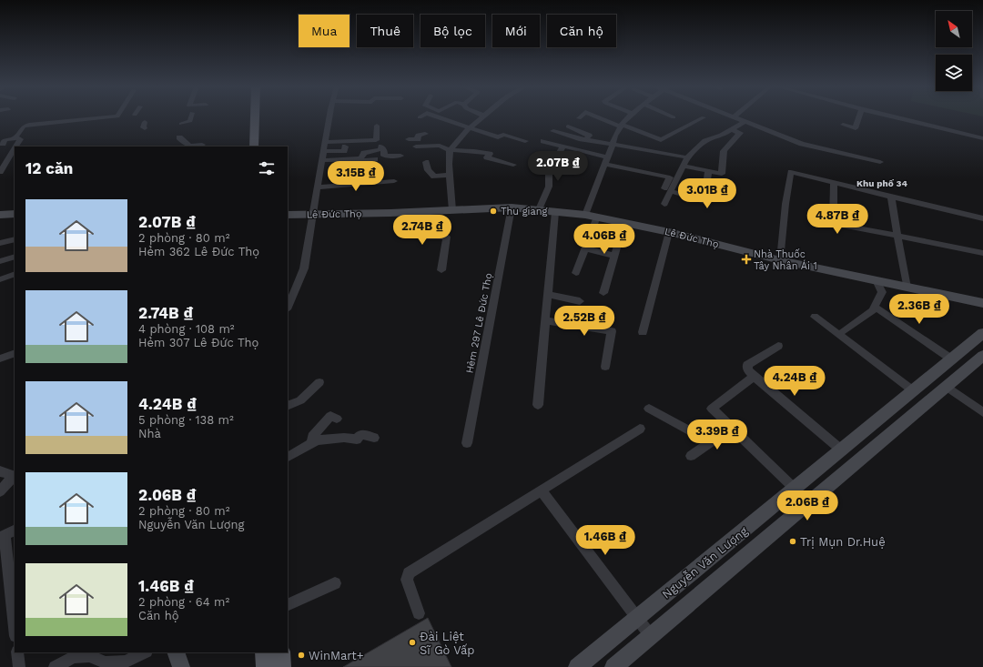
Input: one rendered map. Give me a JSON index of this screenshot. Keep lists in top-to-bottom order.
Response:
{
  "streets": {
    "street": ["Lê Đức Thọ", "Hẻm 297 Lê Đức Thọ", "Nguyễn Văn Lượng"]
  },
  "crossings": [
    ["Lê Đức Thọ", "Hẻm 297 Lê Đức Thọ"]
  ],
  "districts": ["Khu phố 34"],
  "places": {
    "other": [
      "Thu giang",
      "Trị Mụn Dr.Huệ",
      "Đài Liệt Sĩ Gò Vấp",
      "WinMart+"
    ],
    "health": ["Nhà Thuốc Tây Nhân Ái 1"]
  },
  "north": "top left",
  "page": {
    "chip": [
      "Mua",
      "Thuê",
      "Bộ lọc",
      "Mới",
      "Căn hộ"
    ],
    "heading": "12 căn",
    "price": [
      "2.07B ₫",
      "3.15B ₫",
      "3.01B ₫",
      "4.87B ₫",
      "2.74B ₫",
      "4.06B ₫",
      "2.36B ₫",
      "2.52B ₫",
      "4.24B ₫",
      "3.39B ₫",
      "2.06B ₫",
      "1.46B ₫"
    ],
    "list": [
      {
        "name": "2.07B ₫",
        "note": "2 phòng · 80 m² · Hẻm 362 Lê Đức Thọ"
      },
      {
        "name": "2.74B ₫",
        "note": "4 phòng · 108 m² · Hẻm 307 Lê Đức Thọ"
      },
      {
        "name": "4.24B ₫",
        "note": "5 phòng · 138 m² · Nhà"
      },
      {
        "name": "2.06B ₫",
        "note": "2 phòng · 80 m² · Nguyễn Văn Lượng"
      },
      {
        "name": "1.46B ₫",
        "note": "2 phòng · 64 m² · Căn hộ"
      }
    ]
  }
}
